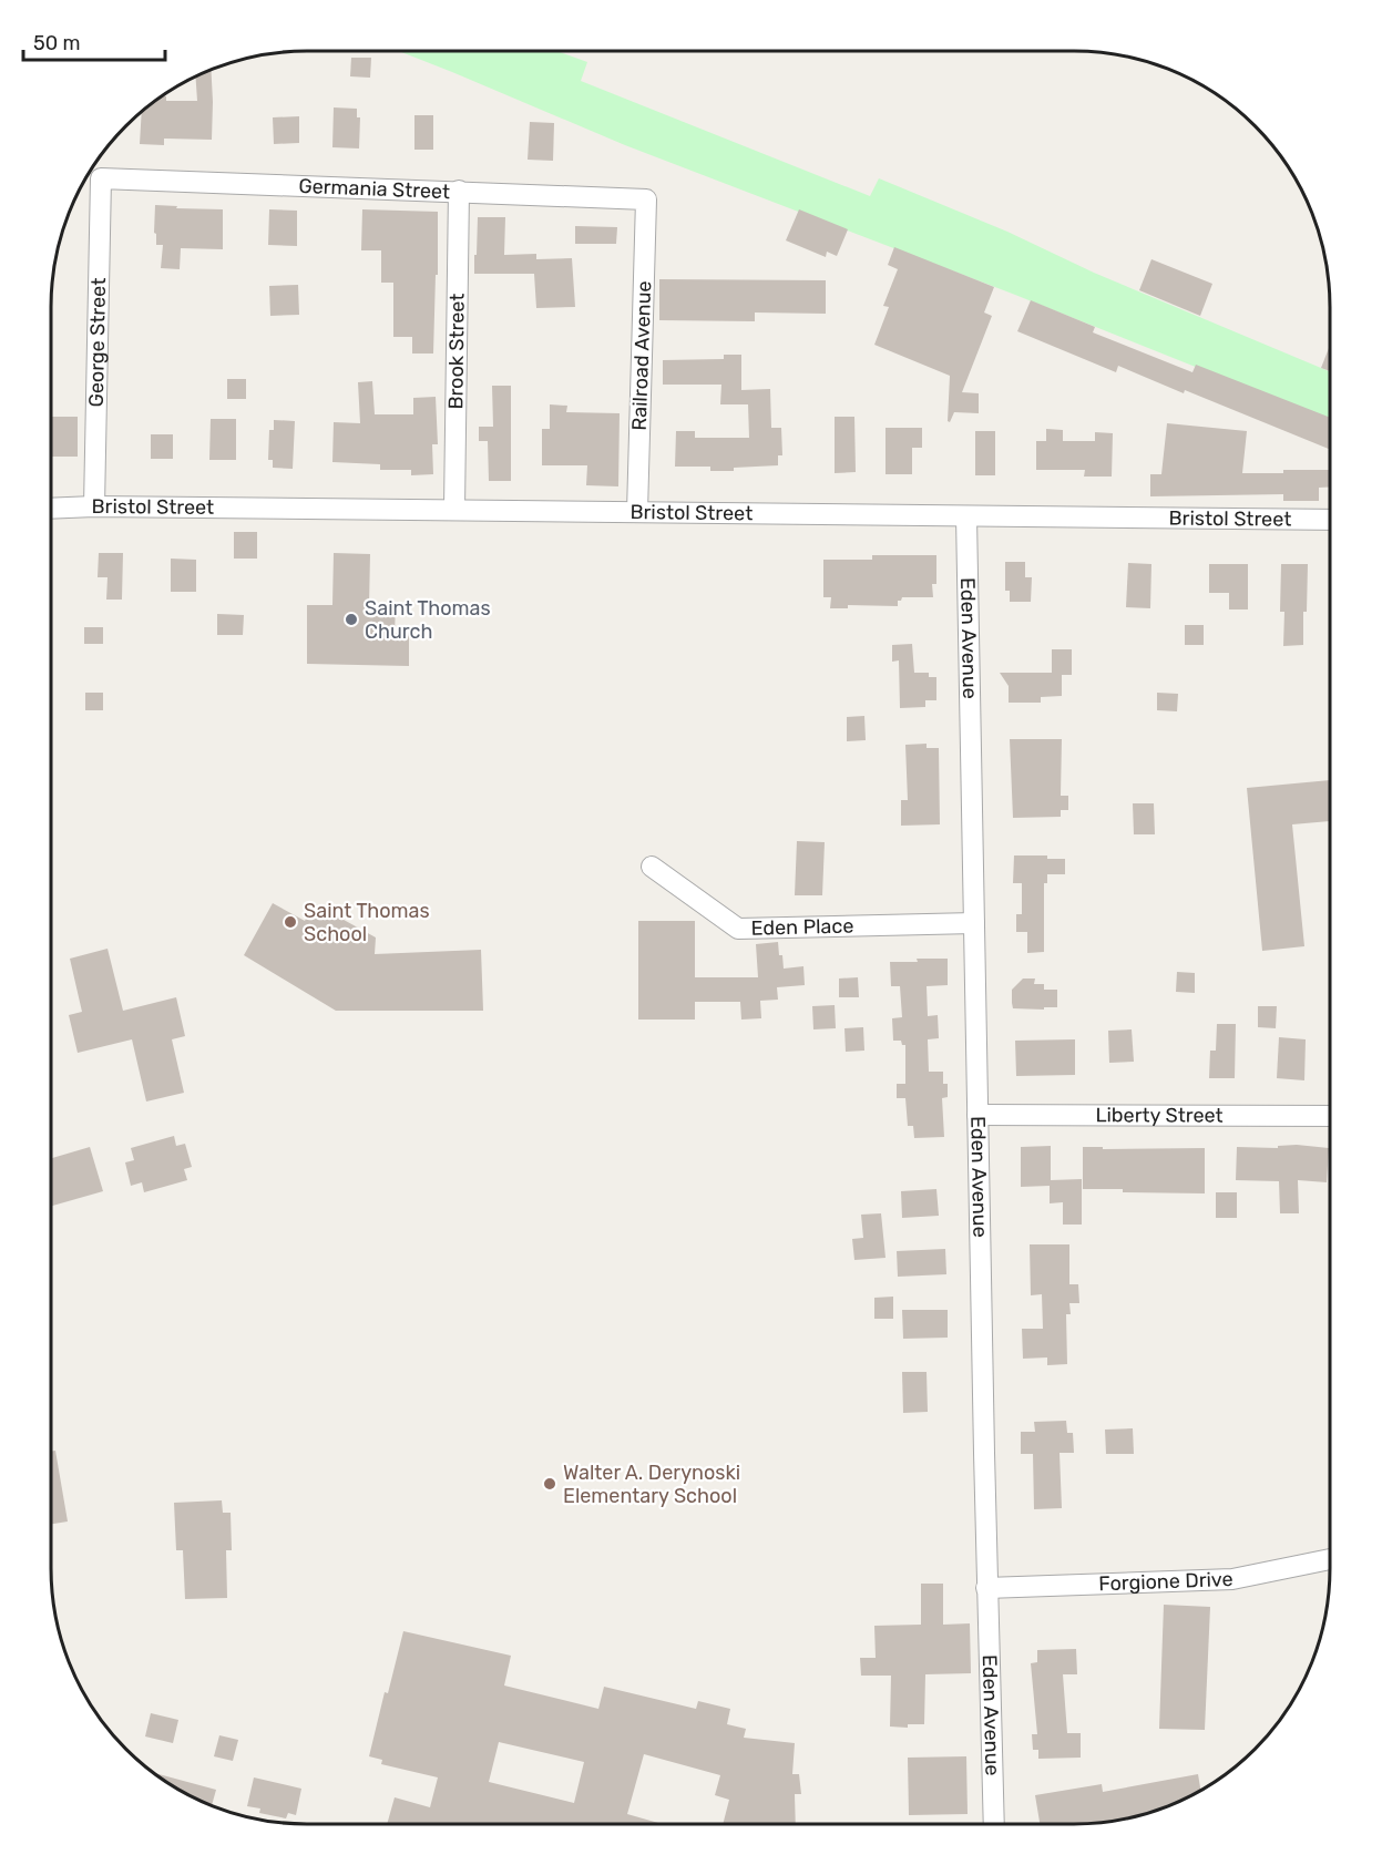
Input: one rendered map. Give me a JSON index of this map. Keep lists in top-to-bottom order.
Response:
{
  "streets": {
    "street": [
      "Germania Street",
      "George Street",
      "Brook Street",
      "Railroad Avenue",
      "Bristol Street",
      "Eden Avenue",
      "Eden Place",
      "Liberty Street",
      "Forgione Drive"
    ]
  },
  "crossings": [
    ["Germania Street", "George Street"],
    ["Germania Street", "Brook Street"],
    ["Germania Street", "Railroad Avenue"],
    ["George Street", "Bristol Street"],
    ["Brook Street", "Bristol Street"],
    ["Railroad Avenue", "Bristol Street"],
    ["Bristol Street", "Eden Avenue"],
    ["Eden Avenue", "Eden Place"],
    ["Eden Avenue", "Liberty Street"],
    ["Eden Avenue", "Forgione Drive"]
  ],
  "places": ["Saint Thomas Church", "Saint Thomas School", "Walter A. Derynoski Elementary School"],
  "scale_bar": "50 m"
}
